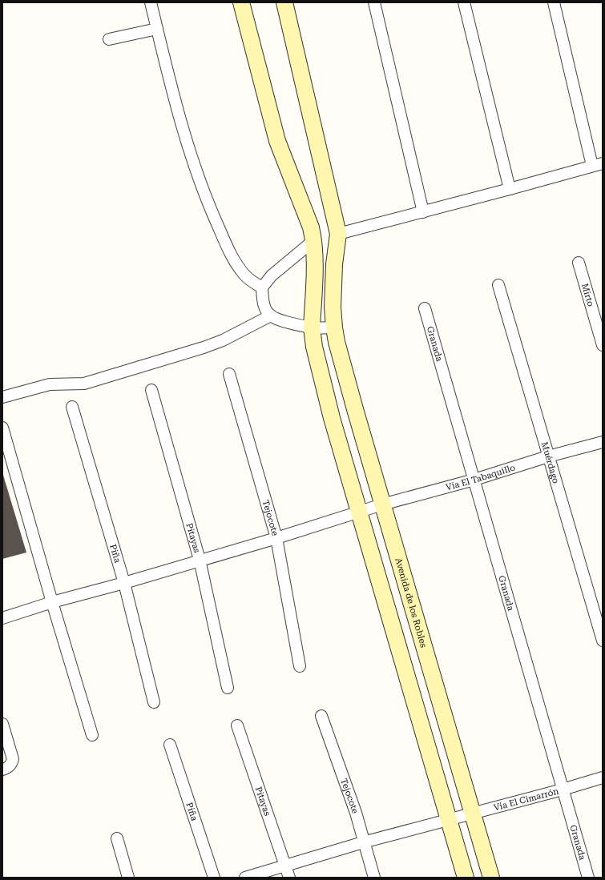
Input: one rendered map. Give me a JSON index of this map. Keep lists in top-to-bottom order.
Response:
{
  "streets": {
    "street": [
      "Mirto",
      "Granada",
      "Muérdago",
      "Vía El Tabaquillo",
      "Tejocote",
      "Pitayas",
      "Piña",
      "Avenida de los Robles",
      "Vía El Cimarrón"
    ]
  },
  "crossings": [
    ["Granada", "Vía El Tabaquillo"],
    ["Granada", "Vía El Cimarrón"],
    ["Muérdago", "Vía El Tabaquillo"],
    ["Vía El Tabaquillo", "Tejocote"],
    ["Vía El Tabaquillo", "Pitayas"],
    ["Vía El Tabaquillo", "Piña"],
    ["Vía El Tabaquillo", "Avenida de los Robles"],
    ["Tejocote", "Vía El Cimarrón"],
    ["Pitayas", "Vía El Cimarrón"],
    ["Avenida de los Robles", "Vía El Cimarrón"]
  ]
}
